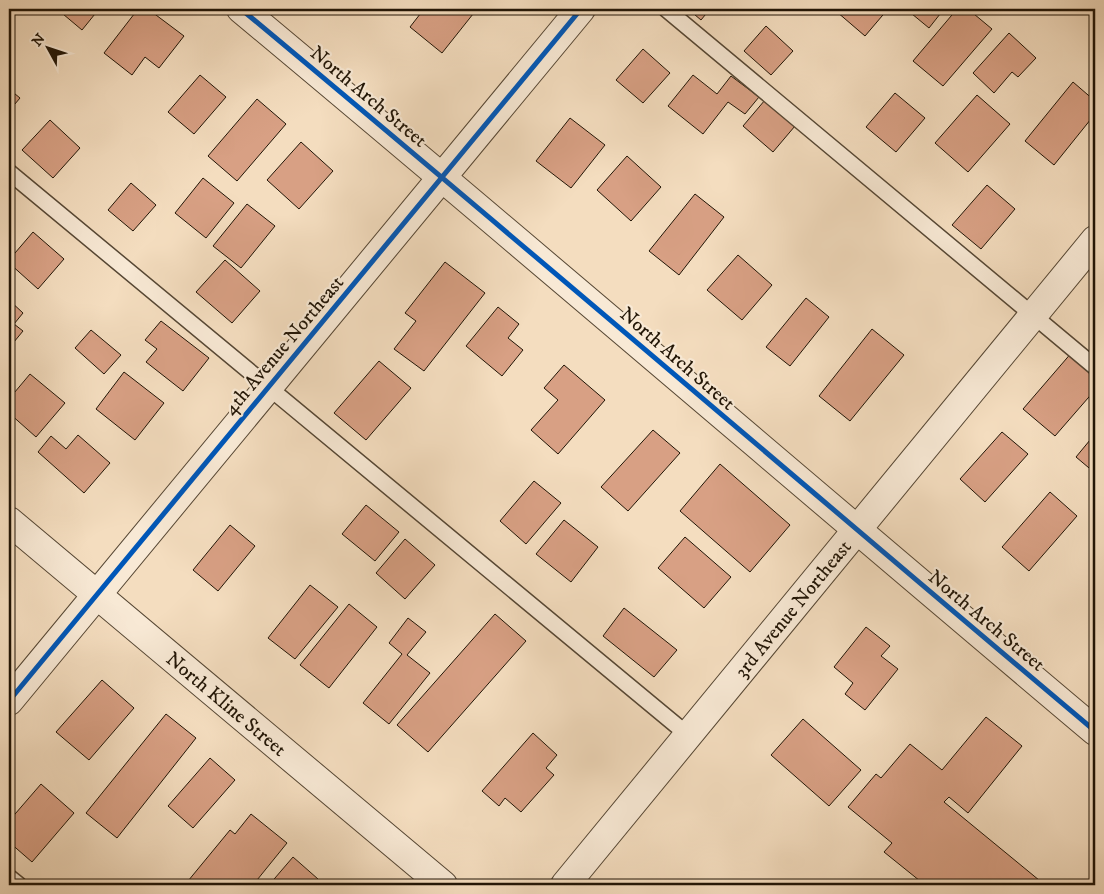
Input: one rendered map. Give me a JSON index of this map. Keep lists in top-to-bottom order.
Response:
{
  "streets": {
    "street": [
      "North Arch Street",
      "4th Avenue Northeast",
      "3rd Avenue Northeast",
      "North Kline Street"
    ]
  },
  "crossings": [
    ["North Arch Street", "4th Avenue Northeast"],
    ["North Arch Street", "3rd Avenue Northeast"],
    ["4th Avenue Northeast", "North Kline Street"]
  ],
  "north": "top left"
}
